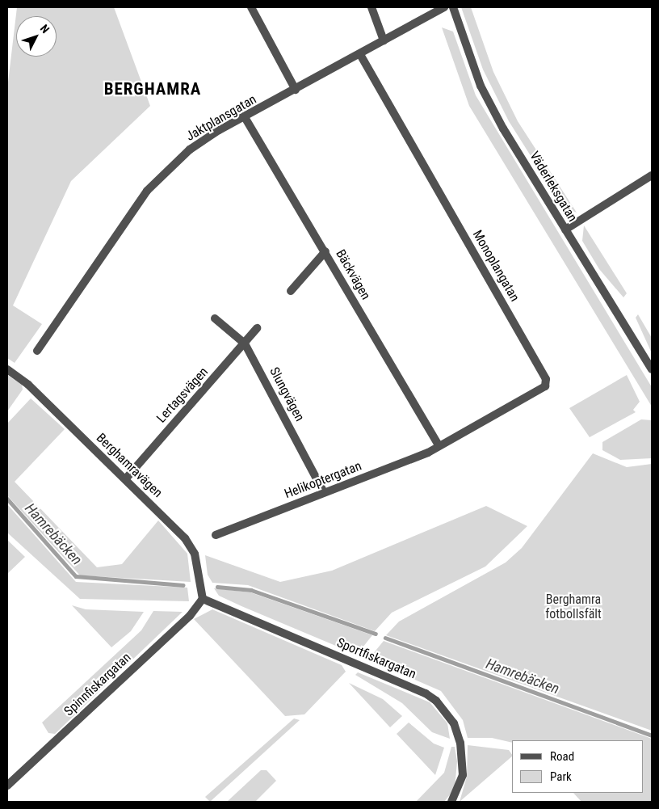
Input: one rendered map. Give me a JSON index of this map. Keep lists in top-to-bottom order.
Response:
{
  "streets": {
    "street": [
      "Jaktplansgatan",
      "Väderleksgatan",
      "Monoplangatan",
      "Bäckvägen",
      "Slungvägen",
      "Lertagsvägen",
      "Berghamravägen",
      "Helikoptergatan",
      "Sportfiskargatan",
      "Spinnfiskargatan"
    ]
  },
  "crossings": [
    ["Jaktplansgatan", "Monoplangatan"],
    ["Jaktplansgatan", "Bäckvägen"],
    ["Monoplangatan", "Bäckvägen"],
    ["Monoplangatan", "Helikoptergatan"],
    ["Bäckvägen", "Helikoptergatan"],
    ["Slungvägen", "Lertagsvägen"],
    ["Slungvägen", "Helikoptergatan"],
    ["Lertagsvägen", "Berghamravägen"],
    ["Berghamravägen", "Sportfiskargatan"],
    ["Berghamravägen", "Spinnfiskargatan"],
    ["Sportfiskargatan", "Spinnfiskargatan"]
  ],
  "districts": ["BERGHAMRA"],
  "water": ["Hamrebäcken"],
  "parks": ["Berghamra fotbollsfält"],
  "legend": ["Road", "Park"],
  "north": "top right"
}
